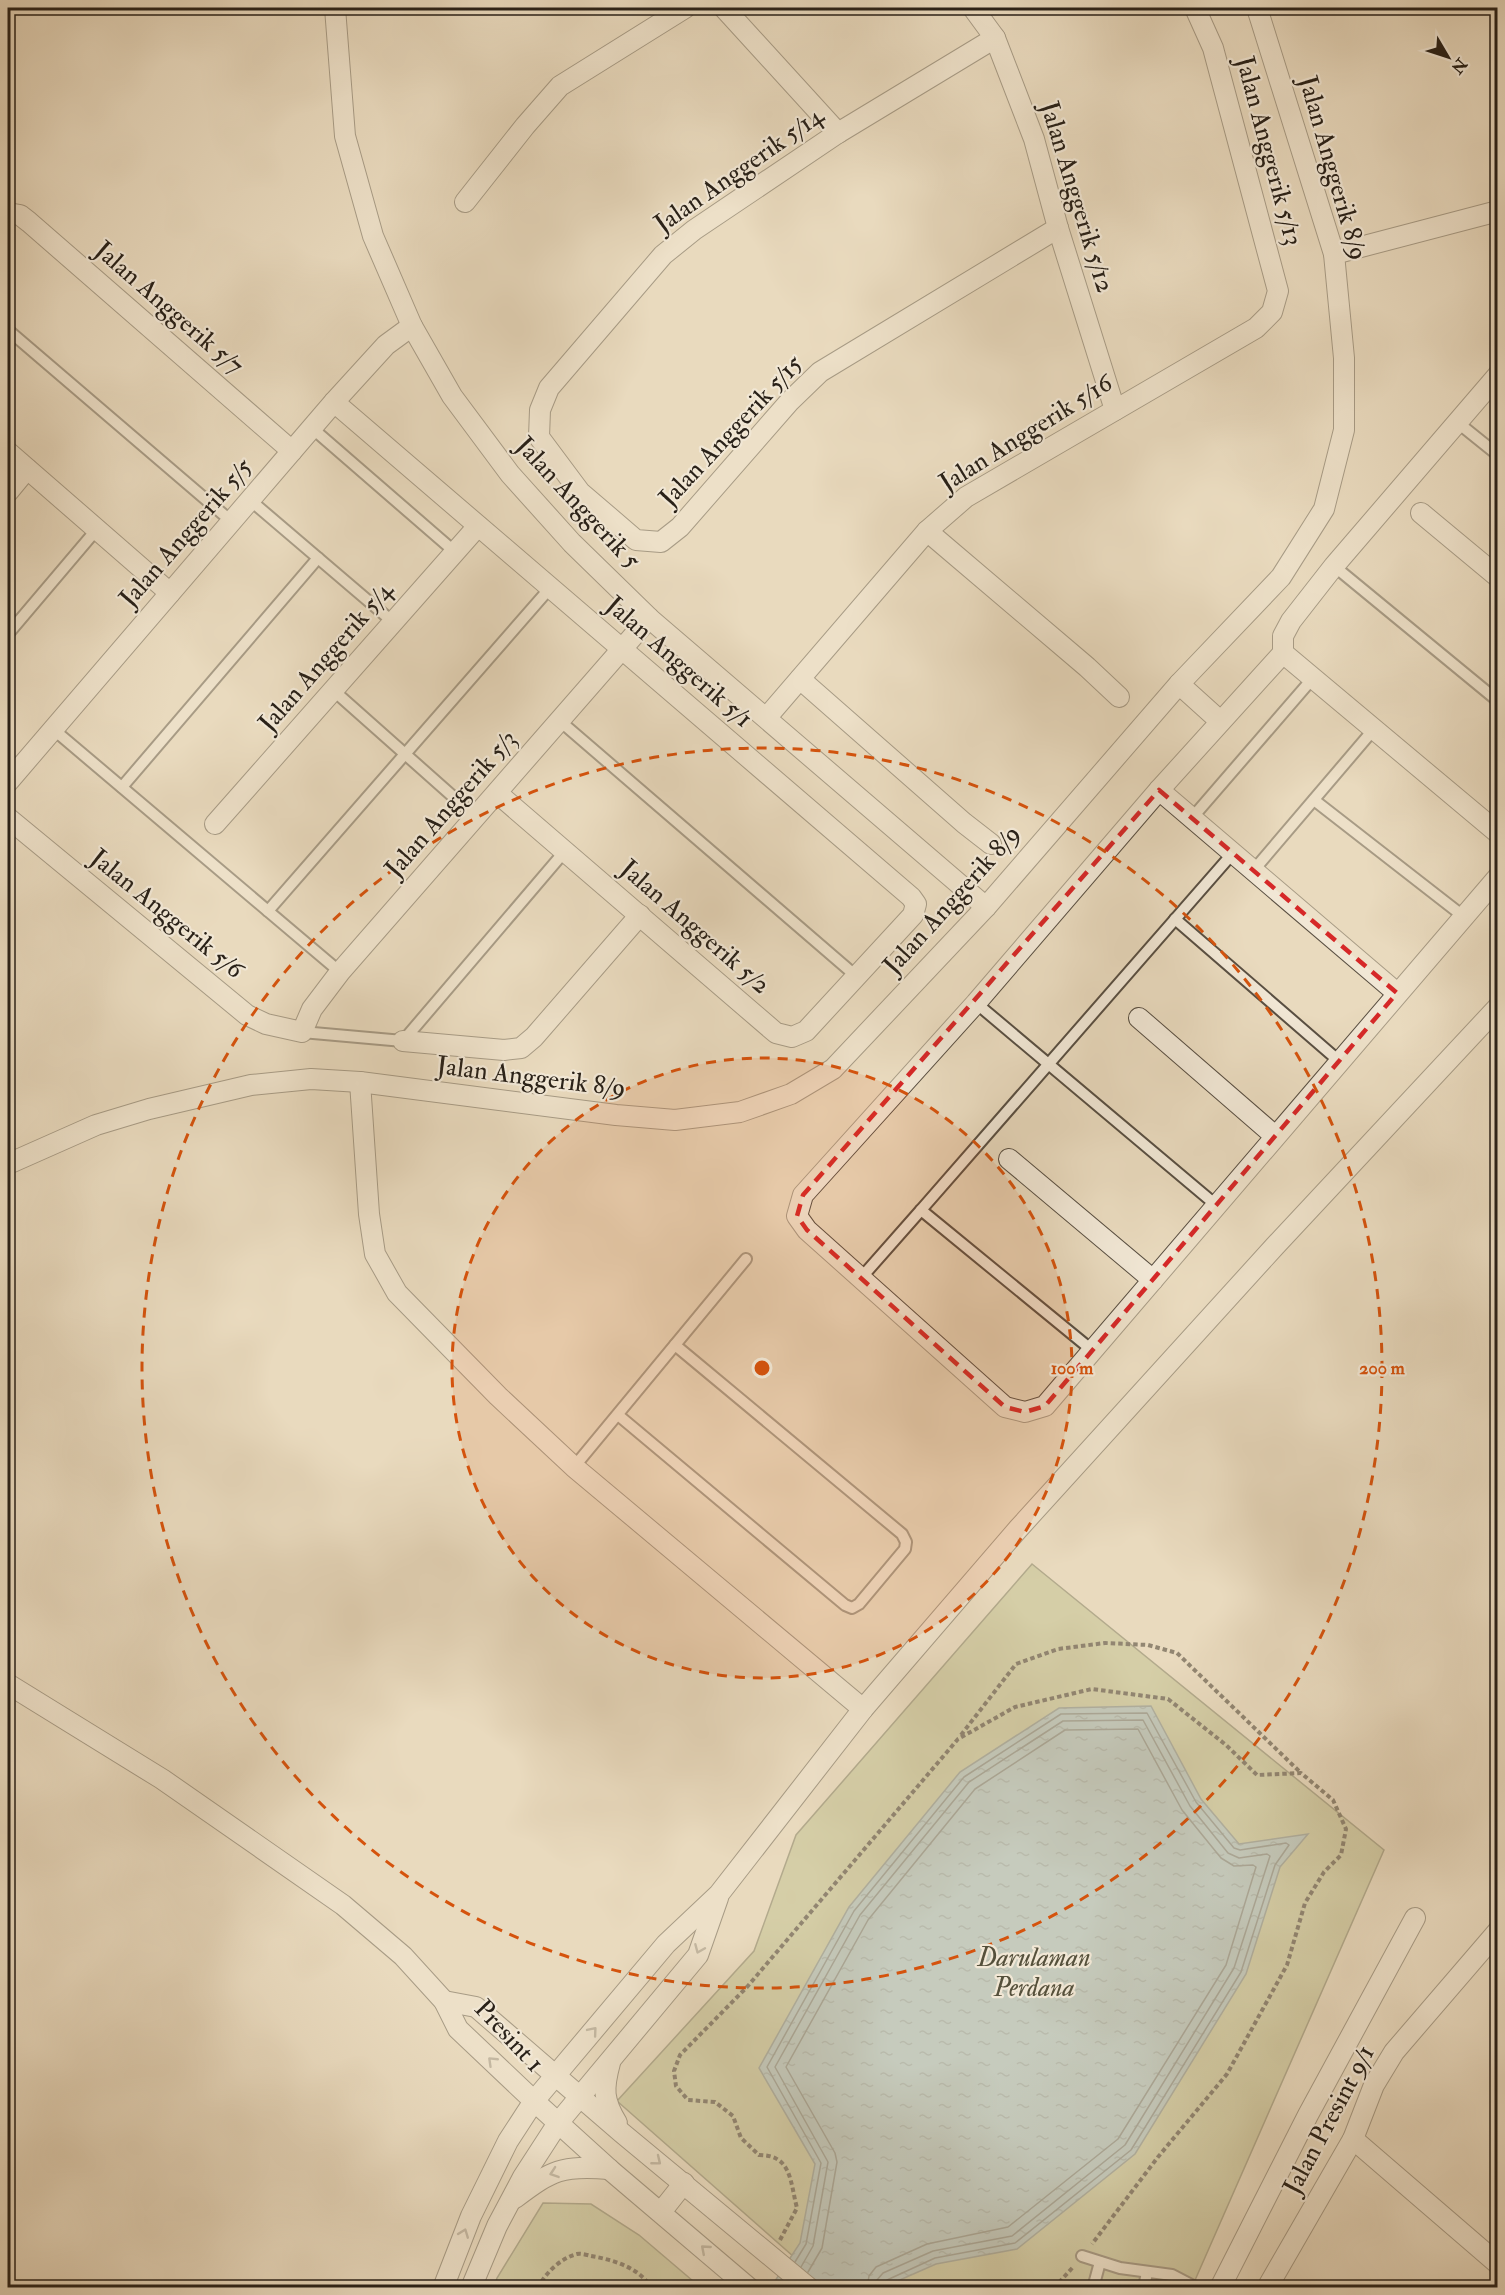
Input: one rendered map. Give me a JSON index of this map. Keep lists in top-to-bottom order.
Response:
{
  "streets": {
    "street": [
      "Jalan Anggerik 5/13",
      "Jalan Anggerik 8/9",
      "Jalan Anggerik 5/14",
      "Jalan Anggerik 5/12",
      "Jalan Anggerik 5/7",
      "Jalan Anggerik 5/15",
      "Jalan Anggerik 5/16",
      "Jalan Anggerik 5",
      "Jalan Anggerik 5/5",
      "Jalan Anggerik 5/4",
      "Jalan Anggerik 5/1",
      "Jalan Anggerik 5/3",
      "Jalan Anggerik 5/6",
      "Jalan Anggerik 5/2",
      "Presint 1",
      "Jalan Presint 9/1"
    ]
  },
  "crossings": [
    ["Jalan Anggerik 5/13", "Jalan Anggerik 5/16"],
    ["Jalan Anggerik 8/9", "Jalan Anggerik 5"],
    ["Jalan Anggerik 5/14", "Jalan Anggerik 5/12"],
    ["Jalan Anggerik 5/14", "Jalan Anggerik 5/15"],
    ["Jalan Anggerik 5/12", "Jalan Anggerik 5/15"],
    ["Jalan Anggerik 5/12", "Jalan Anggerik 5/16"],
    ["Jalan Anggerik 5/7", "Jalan Anggerik 5/5"],
    ["Jalan Anggerik 5/16", "Jalan Anggerik 5"],
    ["Jalan Anggerik 5", "Jalan Anggerik 5/5"],
    ["Jalan Anggerik 5", "Jalan Anggerik 5/3"],
    ["Jalan Anggerik 5/5", "Jalan Anggerik 5/1"],
    ["Jalan Anggerik 5/4", "Jalan Anggerik 5/1"],
    ["Jalan Anggerik 5/1", "Jalan Anggerik 5/3"],
    ["Jalan Anggerik 5/1", "Jalan Anggerik 5/2"],
    ["Jalan Anggerik 5/3", "Jalan Anggerik 5/6"],
    ["Jalan Anggerik 5/3", "Jalan Anggerik 5/2"]
  ],
  "parks": ["Darulaman Perdana"],
  "north": "bottom right",
  "rings": ["100 m", "200 m"]
}
